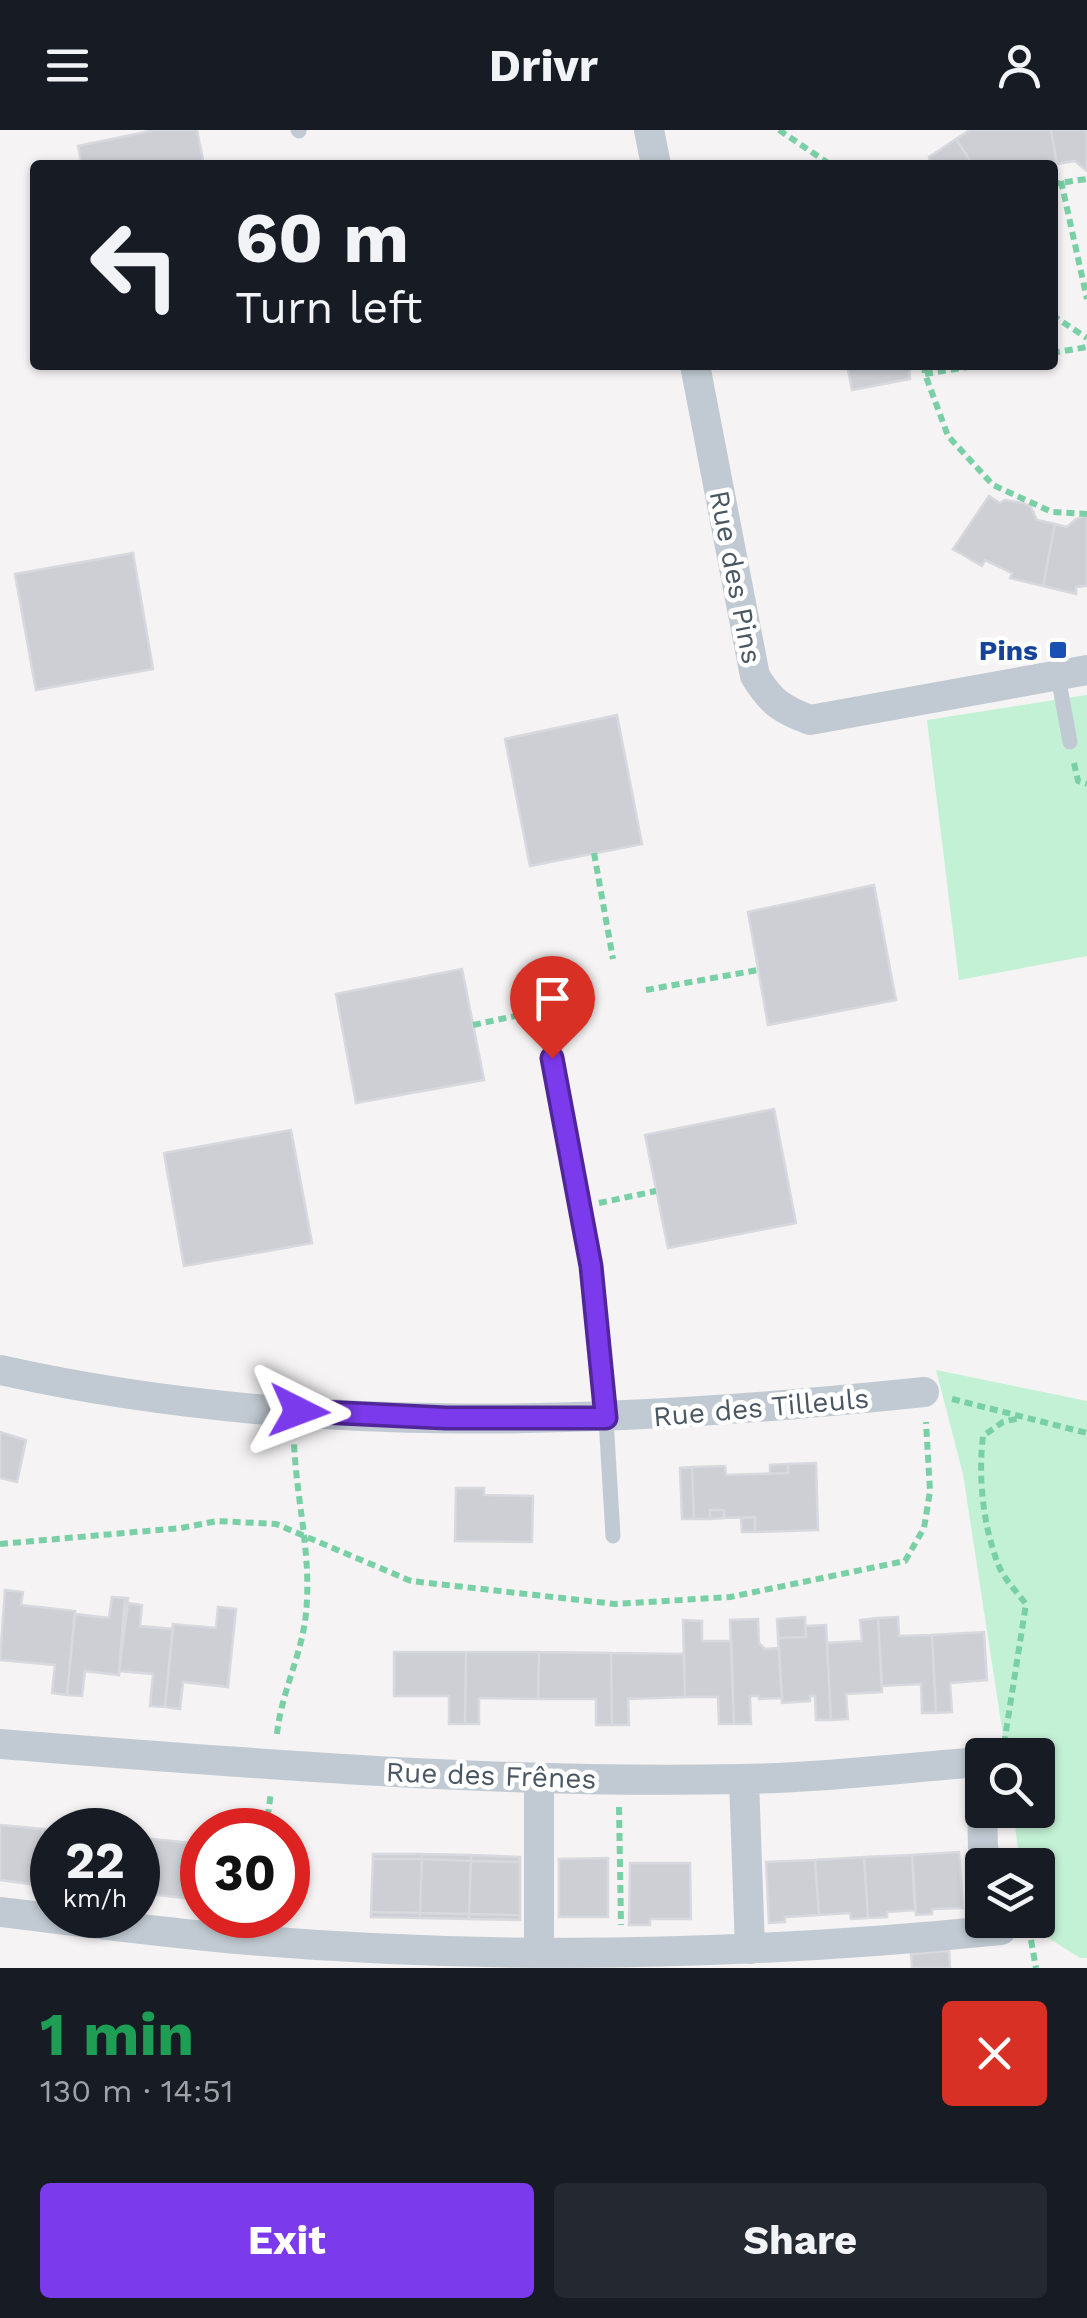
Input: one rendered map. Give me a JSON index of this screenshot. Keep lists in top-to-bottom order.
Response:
{
  "streets": {
    "street": ["Rue des Pins", "Rue des Tilleuls", "Rue des Frênes"]
  },
  "places": {
    "transit": ["Pins"]
  },
  "page": {
    "header": "Drivr",
    "turn": ["60 m", "Turn left"],
    "speed": "22 km/h",
    "limit": "30",
    "heading": ["1 min", "130 m · 14:51"],
    "buttons": ["Exit", "Share"]
  }
}
